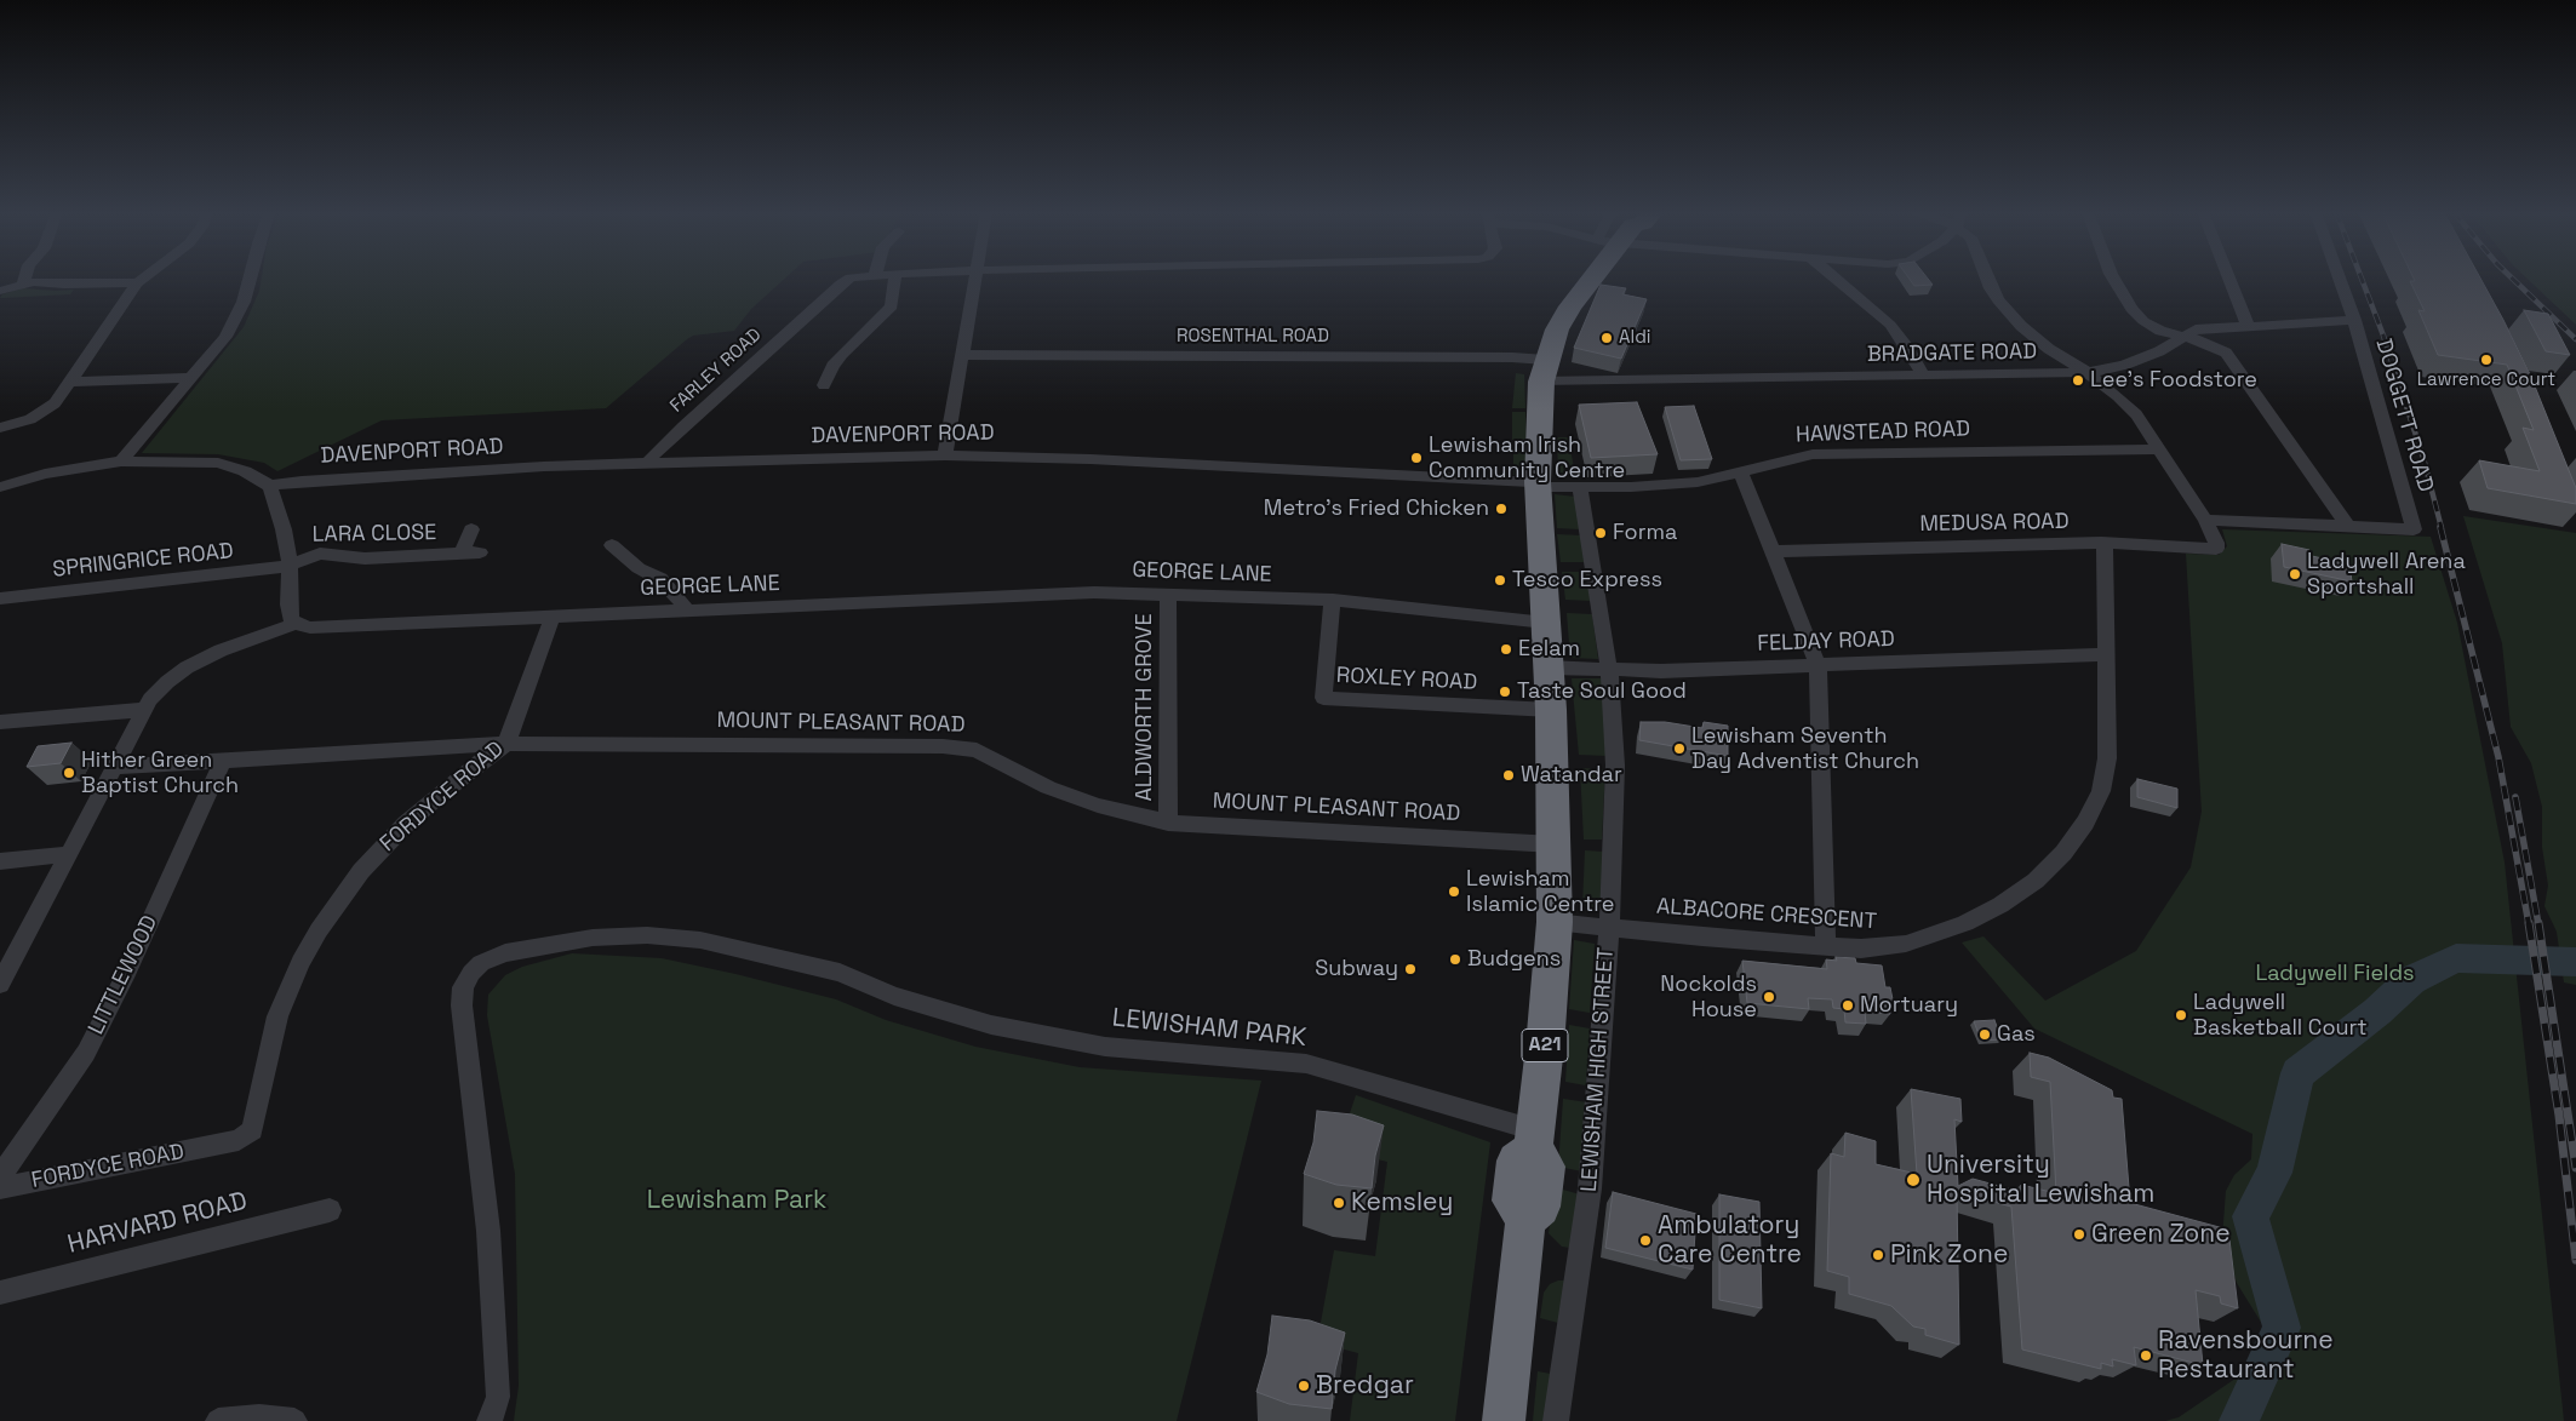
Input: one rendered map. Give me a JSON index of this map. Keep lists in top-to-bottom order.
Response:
{
  "streets": {
    "highway": ["A21"],
    "street": [
      "ROSENTHAL ROAD",
      "BRADGATE ROAD",
      "FARLEY ROAD",
      "DOGGETT ROAD",
      "HAWSTEAD ROAD",
      "DAVENPORT ROAD",
      "MEDUSA ROAD",
      "LARA CLOSE",
      "SPRINGRICE ROAD",
      "GEORGE LANE",
      "FELDAY ROAD",
      "ROXLEY ROAD",
      "ALDWORTH GROVE",
      "MOUNT PLEASANT ROAD",
      "FORDYCE ROAD",
      "ALBACORE CRESCENT",
      "LITTLEWOOD",
      "LEWISHAM PARK",
      "LEWISHAM HIGH STREET",
      "HARVARD ROAD"
    ]
  },
  "crossings": [
    ["ROSENTHAL ROAD", "BRADGATE ROAD"],
    ["ROSENTHAL ROAD", "A21"],
    ["BRADGATE ROAD", "DOGGETT ROAD"],
    ["BRADGATE ROAD", "A21"],
    ["FARLEY ROAD", "DAVENPORT ROAD"],
    ["HAWSTEAD ROAD", "DAVENPORT ROAD"],
    ["HAWSTEAD ROAD", "A21"],
    ["HAWSTEAD ROAD", "LEWISHAM HIGH STREET"],
    ["DAVENPORT ROAD", "A21"],
    ["MEDUSA ROAD", "ALBACORE CRESCENT"],
    ["LARA CLOSE", "SPRINGRICE ROAD"],
    ["GEORGE LANE", "ROXLEY ROAD"],
    ["GEORGE LANE", "ALDWORTH GROVE"],
    ["GEORGE LANE", "FORDYCE ROAD"],
    ["GEORGE LANE", "A21"],
    ["FELDAY ROAD", "ALBACORE CRESCENT"],
    ["FELDAY ROAD", "A21"],
    ["FELDAY ROAD", "LEWISHAM HIGH STREET"],
    ["ROXLEY ROAD", "A21"],
    ["ALDWORTH GROVE", "MOUNT PLEASANT ROAD"],
    ["MOUNT PLEASANT ROAD", "FORDYCE ROAD"],
    ["MOUNT PLEASANT ROAD", "LITTLEWOOD"],
    ["MOUNT PLEASANT ROAD", "A21"],
    ["ALBACORE CRESCENT", "A21"],
    ["ALBACORE CRESCENT", "LEWISHAM HIGH STREET"],
    ["LEWISHAM PARK", "A21"]
  ],
  "parks": ["Ladywell Fields", "Lewisham Park"],
  "places": [
    "Aldi",
    "Lawrence Court",
    "Lee's Foodstore",
    "Lewisham Irish Community Centre",
    "Metro's Fried Chicken",
    "Forma",
    "Ladywell Arena Sportshall",
    "Tesco Express",
    "Eelam",
    "Taste Soul Good",
    "Lewisham Seventh Day Adventist Church",
    "Hither Green Baptist Church",
    "Watandar",
    "Lewisham Islamic Centre",
    "Budgens",
    "Subway",
    "Nockolds House",
    "Mortuary",
    "Ladywell Basketball Court",
    "Gas",
    "University Hospital Lewisham",
    "Kemsley",
    "Green Zone",
    "Ambulatory Care Centre",
    "Pink Zone",
    "Ravensbourne Restaurant",
    "Bredgar"
  ]
}
